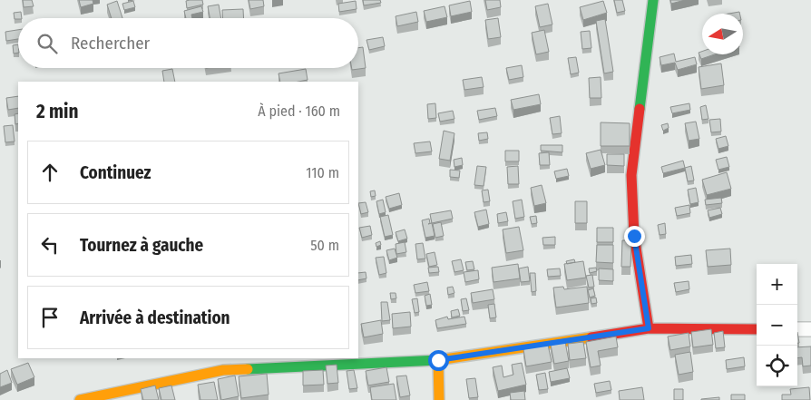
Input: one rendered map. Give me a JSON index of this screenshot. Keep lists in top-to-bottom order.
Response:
{
  "north": "left",
  "page": {
    "search": "Rechercher",
    "heading": ["2 min", "À pied · 160 m"],
    "list": [
      ["Continuez", "110 m"],
      ["Tournez à gauche", "50 m"],
      "Arrivée à destination"
    ],
    "map_buttons": ["+", "−"]
  }
}
